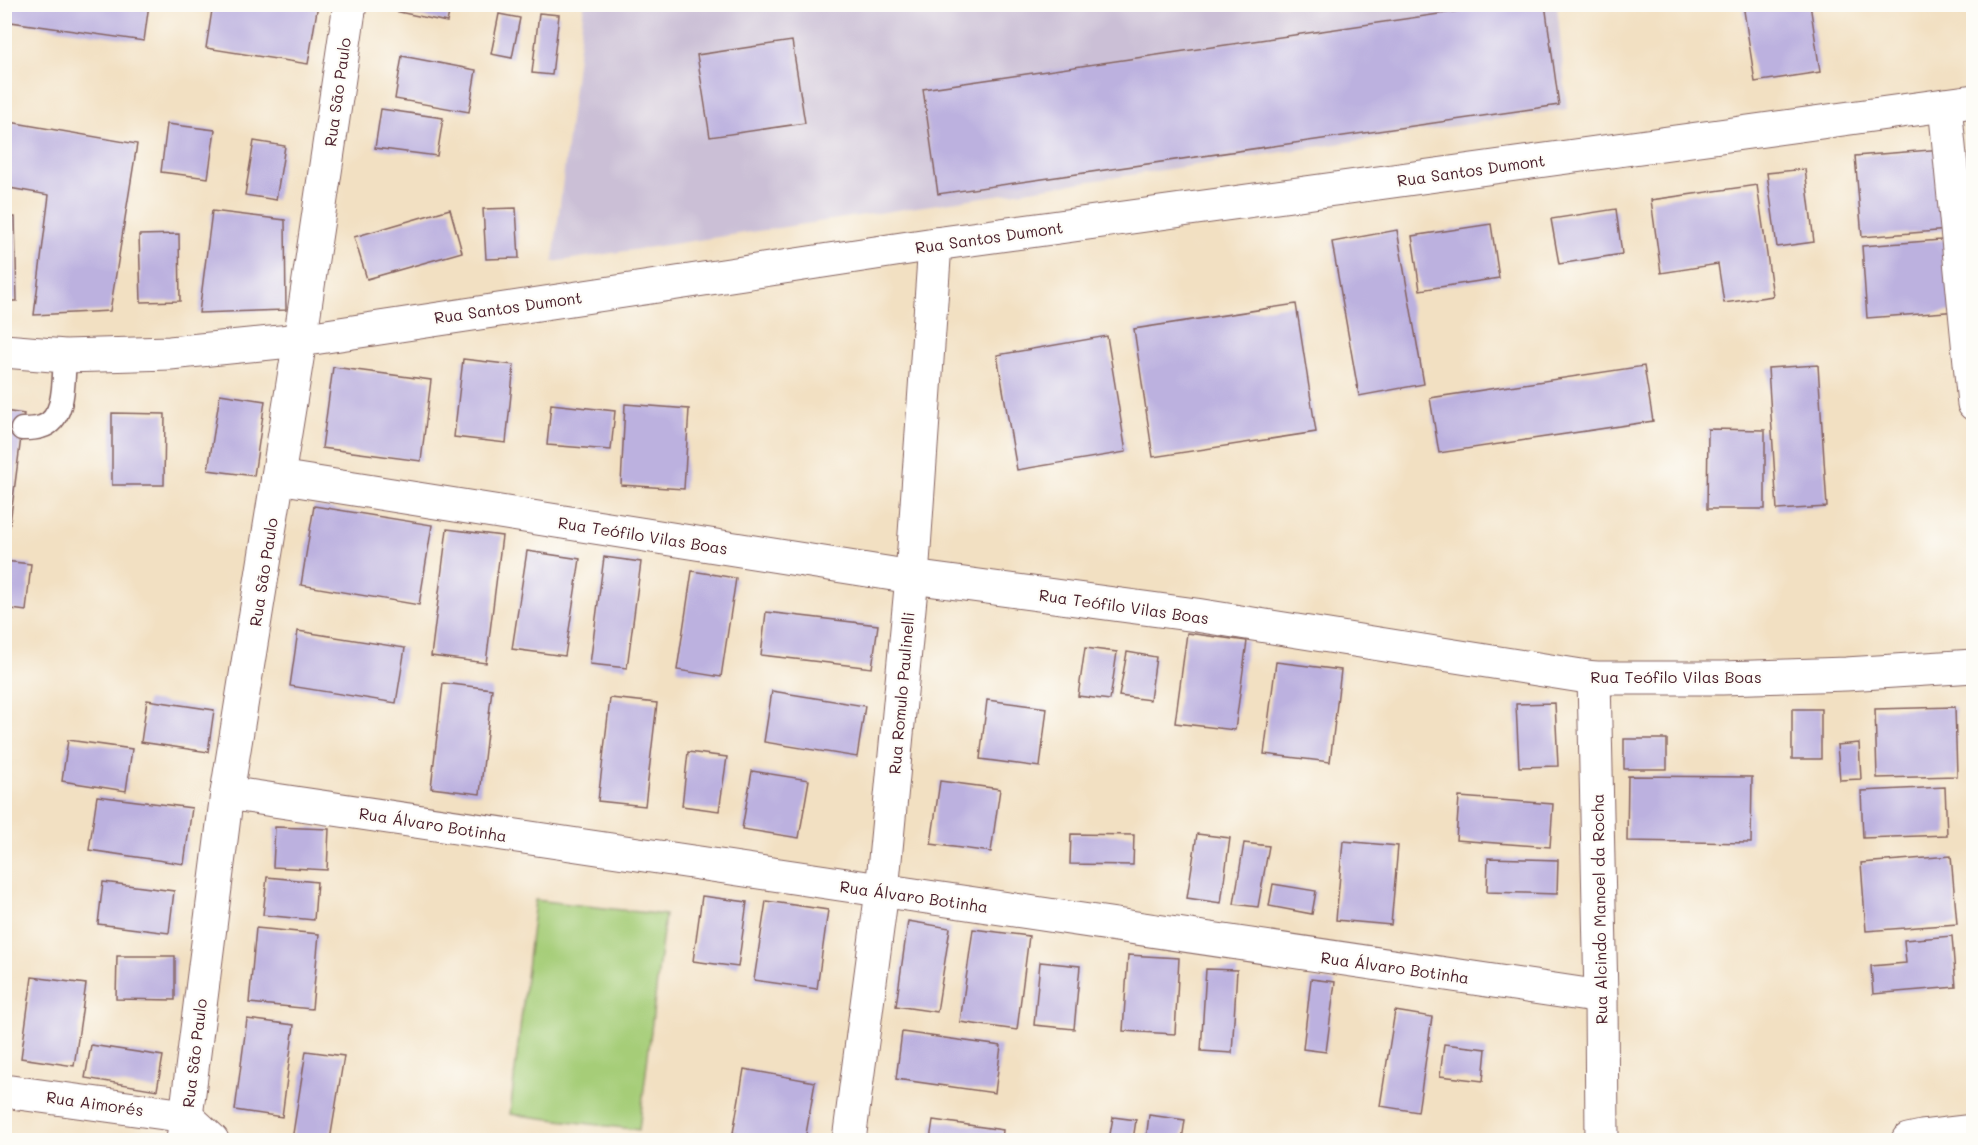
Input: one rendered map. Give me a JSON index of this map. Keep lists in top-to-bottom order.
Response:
{
  "streets": {
    "street": [
      "Rua São Paulo",
      "Rua Santos Dumont",
      "Rua Teófilo Vilas Boas",
      "Rua Romulo Paulinelli",
      "Rua Álvaro Botinha",
      "Rua Alcindo Manoel da Rocha",
      "Rua Aimorés"
    ]
  },
  "crossings": [
    ["Rua São Paulo", "Rua Santos Dumont"],
    ["Rua São Paulo", "Rua Teófilo Vilas Boas"],
    ["Rua São Paulo", "Rua Álvaro Botinha"],
    ["Rua São Paulo", "Rua Aimorés"],
    ["Rua Santos Dumont", "Rua Romulo Paulinelli"],
    ["Rua Teófilo Vilas Boas", "Rua Romulo Paulinelli"],
    ["Rua Teófilo Vilas Boas", "Rua Alcindo Manoel da Rocha"],
    ["Rua Romulo Paulinelli", "Rua Álvaro Botinha"],
    ["Rua Álvaro Botinha", "Rua Alcindo Manoel da Rocha"]
  ]
}
